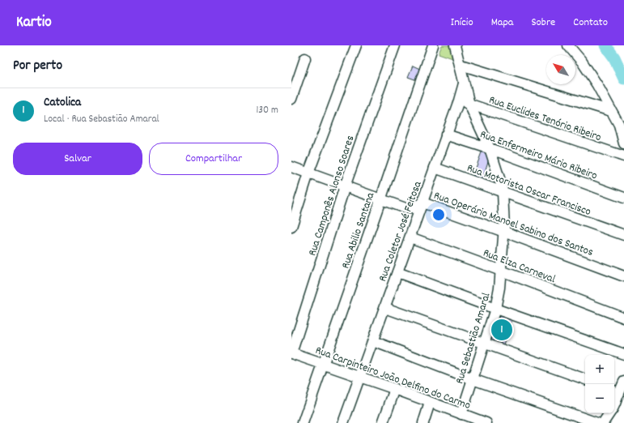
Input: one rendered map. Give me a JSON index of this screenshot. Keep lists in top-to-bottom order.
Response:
{
  "streets": {
    "street": [
      "Rua Euclides Tenório Ribeiro",
      "Rua Enfermeiro Mário Ribeiro",
      "Rua Motorista Oscar Francisco",
      "Rua Camponês Alonso Soares",
      "Rua Operário Manoel Sabino dos Santos",
      "Rua Abilio Santana",
      "Rua Coletor José Feitosa",
      "Rua Elza Carneval",
      "Rua Sebastião Amaral",
      "Rua Carpinteiro João Delfino do Carmo"
    ]
  },
  "crossings": [
    ["Rua Euclides Tenório Ribeiro", "Rua Coletor José Feitosa"],
    ["Rua Euclides Tenório Ribeiro", "Rua Sebastião Amaral"],
    ["Rua Enfermeiro Mário Ribeiro", "Rua Coletor José Feitosa"],
    ["Rua Enfermeiro Mário Ribeiro", "Rua Sebastião Amaral"],
    ["Rua Motorista Oscar Francisco", "Rua Coletor José Feitosa"],
    ["Rua Motorista Oscar Francisco", "Rua Sebastião Amaral"],
    ["Rua Camponês Alonso Soares", "Rua Carpinteiro João Delfino do Carmo"],
    ["Rua Operário Manoel Sabino dos Santos", "Rua Coletor José Feitosa"],
    ["Rua Operário Manoel Sabino dos Santos", "Rua Sebastião Amaral"],
    ["Rua Abilio Santana", "Rua Carpinteiro João Delfino do Carmo"],
    ["Rua Coletor José Feitosa", "Rua Elza Carneval"],
    ["Rua Coletor José Feitosa", "Rua Sebastião Amaral"],
    ["Rua Coletor José Feitosa", "Rua Carpinteiro João Delfino do Carmo"],
    ["Rua Elza Carneval", "Rua Sebastião Amaral"],
    ["Rua Sebastião Amaral", "Rua Carpinteiro João Delfino do Carmo"]
  ],
  "north": "top left",
  "page": {
    "header": "Kartio",
    "nav": [
      "Início",
      "Mapa",
      "Sobre",
      "Contato"
    ],
    "heading": "Por perto",
    "list": [
      {
        "mark": "1",
        "name": "Catolica",
        "note": "Local · Rua Sebastião Amaral",
        "value": "130 m"
      }
    ],
    "buttons": ["Salvar", "Compartilhar"],
    "pins": "1",
    "map_buttons": ["+", "−"]
  }
}
